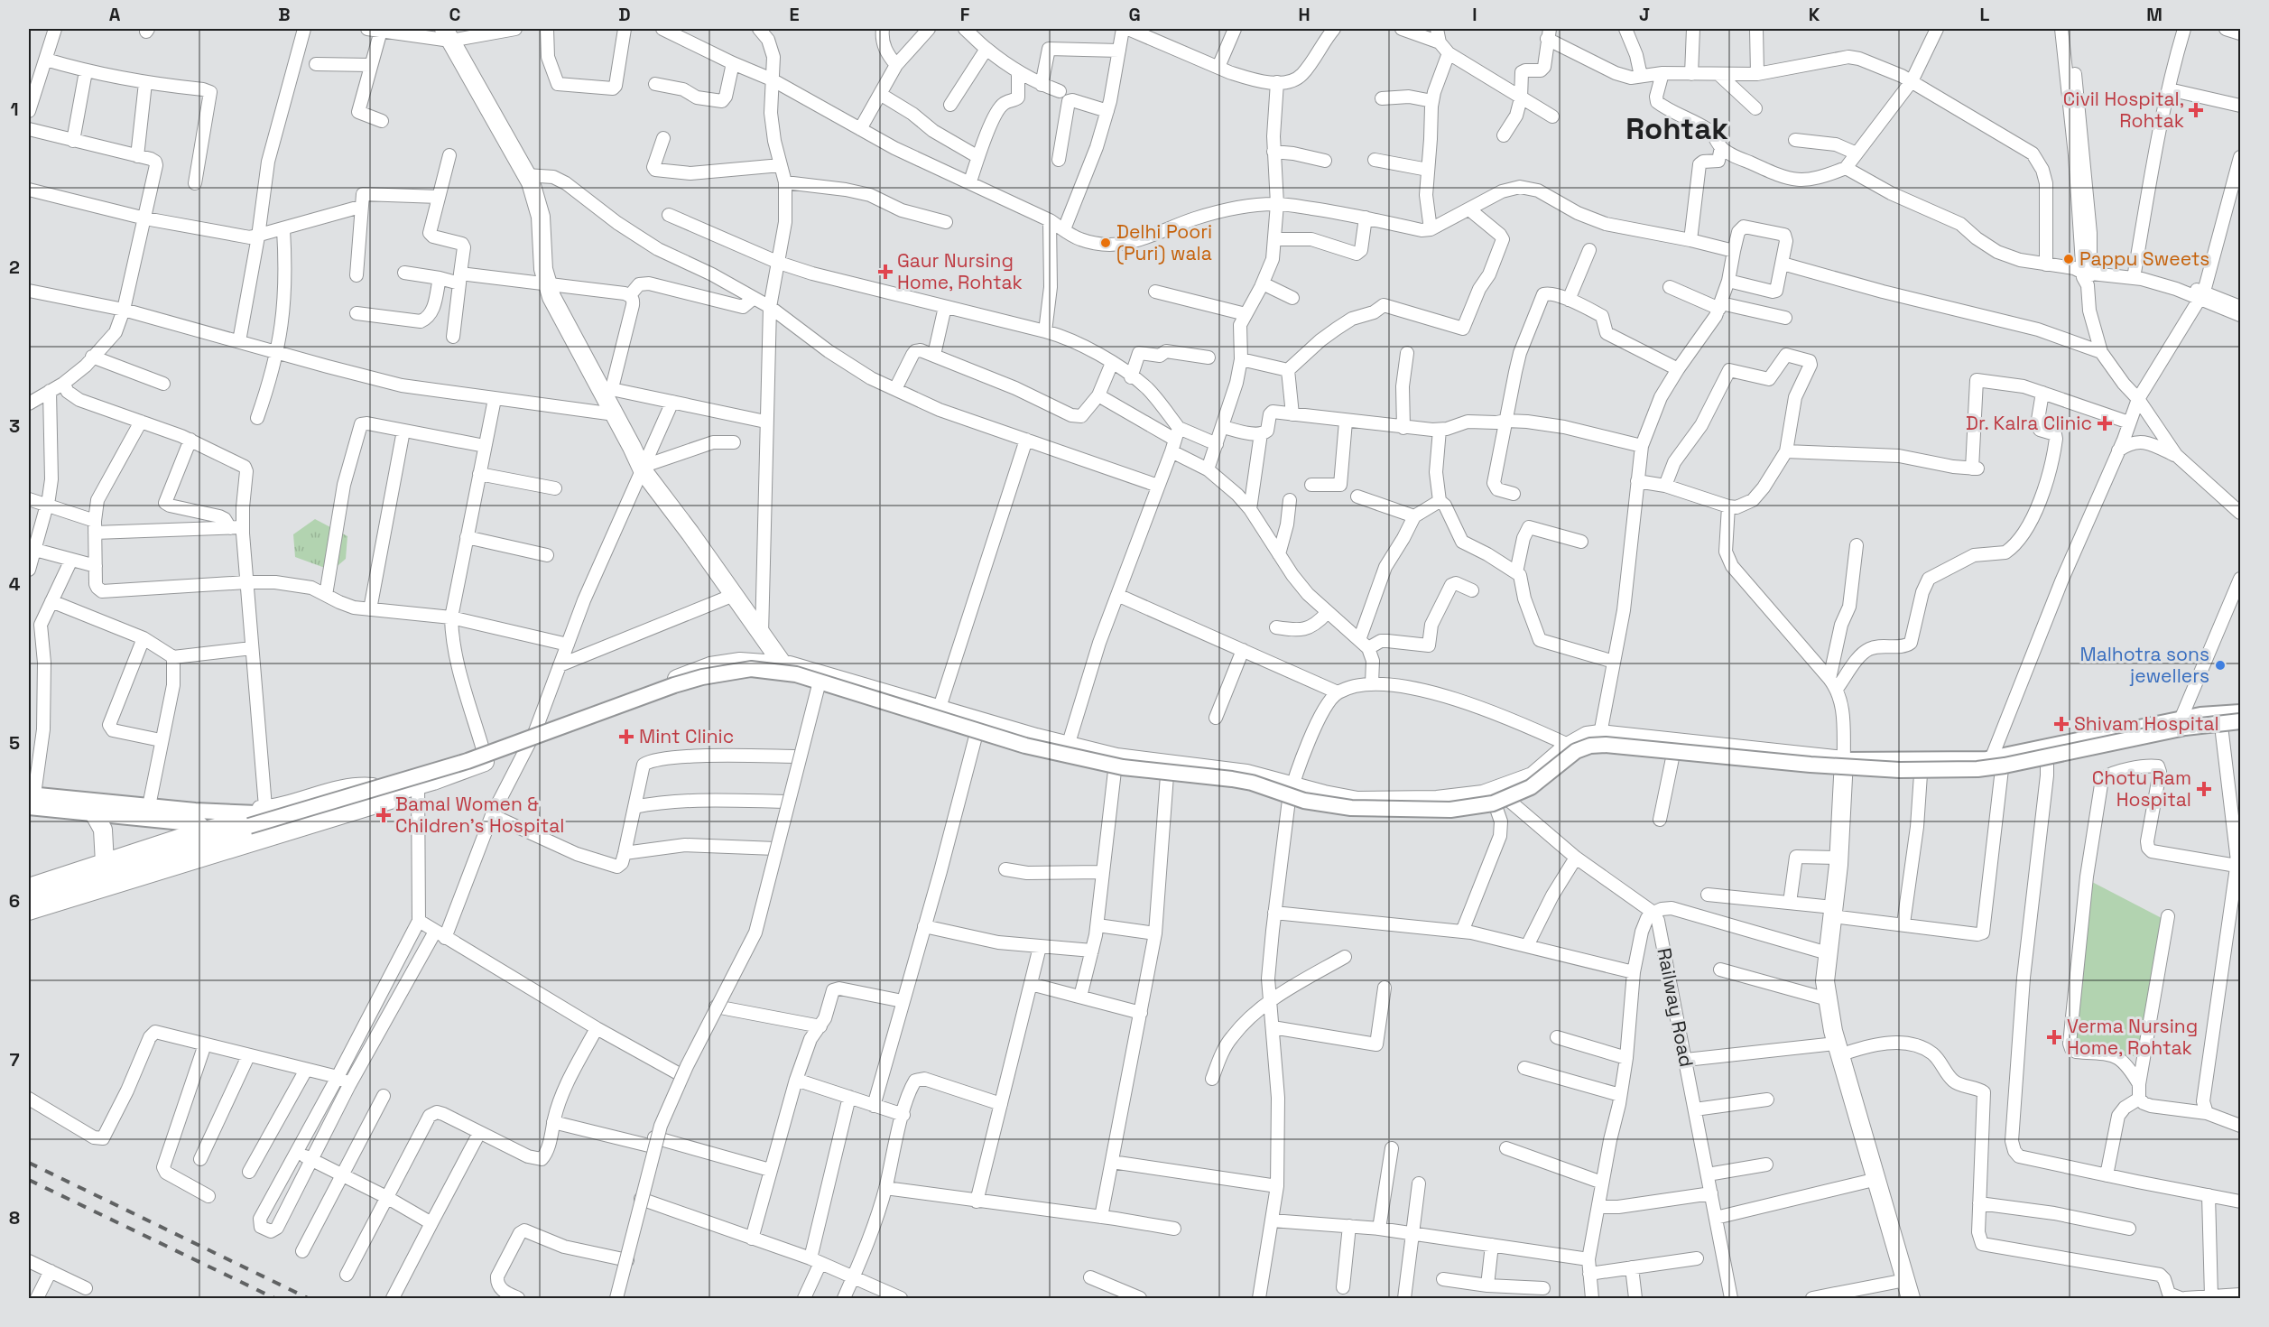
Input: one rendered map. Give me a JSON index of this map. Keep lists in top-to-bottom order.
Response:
{
  "streets": {
    "street": ["Railway Road"]
  },
  "districts": ["Rohtak"],
  "places": {
    "health": [
      "Civil Hospital, Rohtak",
      "Gaur Nursing Home, Rohtak",
      "Dr. Kalra Clinic",
      "Shivam Hospital",
      "Mint Clinic",
      "Chotu Ram Hospital",
      "Bamal Women & Children's Hospital",
      "Verma Nursing Home, Rohtak"
    ],
    "other": ["Delhi Poori (Puri) wala", "Pappu Sweets", "Malhotra sons jewellers"]
  },
  "grid": {
    "columns": [
      "A",
      "B",
      "C",
      "D",
      "E",
      "F",
      "G",
      "H",
      "I",
      "J",
      "K",
      "L",
      "M"
    ],
    "rows": [
      "1",
      "2",
      "3",
      "4",
      "5",
      "6",
      "7",
      "8"
    ]
  }
}
